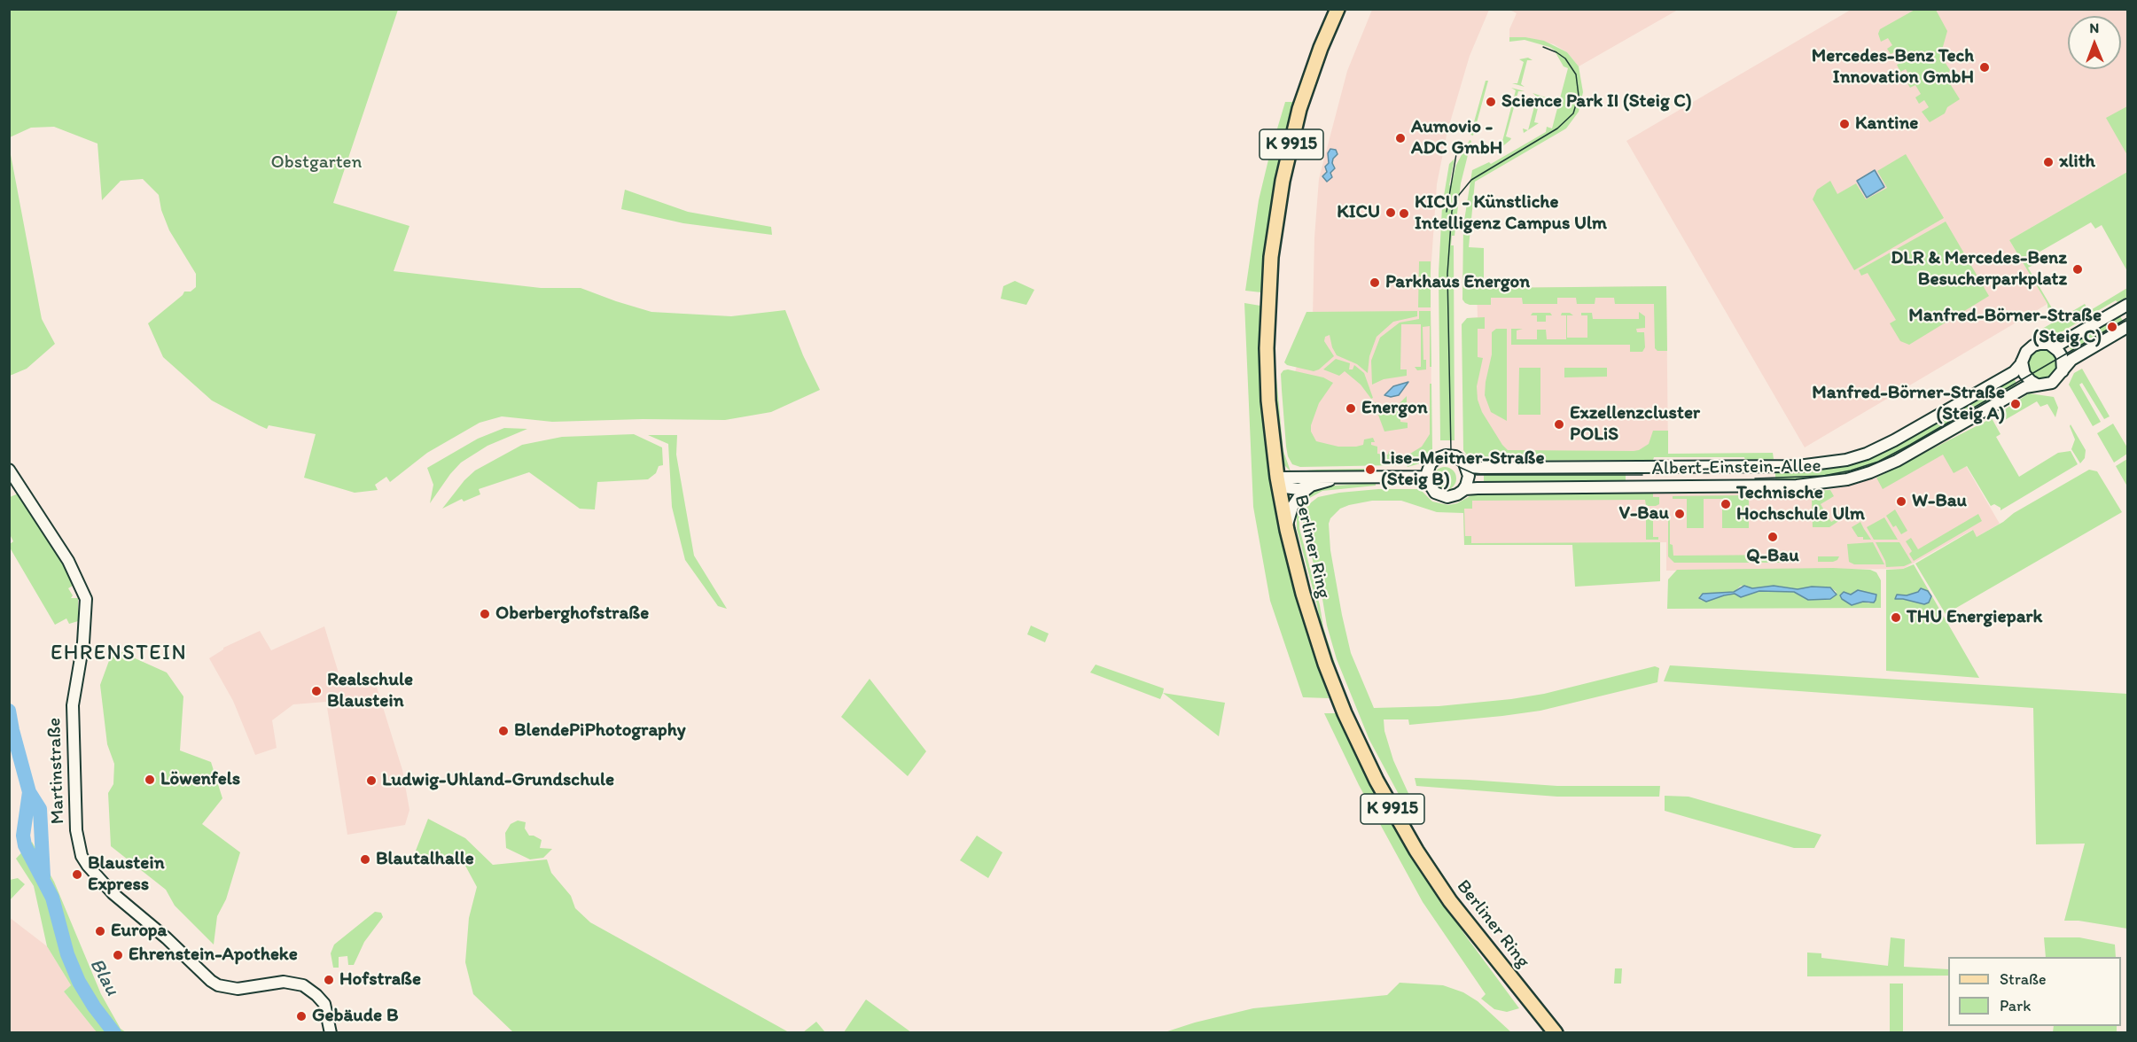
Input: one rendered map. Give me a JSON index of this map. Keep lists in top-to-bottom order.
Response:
{
  "streets": {
    "main road": ["K 9915", "Berliner Ring"],
    "street": ["Albert-Einstein-Allee", "Martinstraße"]
  },
  "districts": ["EHRENSTEIN"],
  "water": ["Blau"],
  "parks": ["Obstgarten"],
  "places": [
    "Mercedes-Benz Tech Innovation GmbH",
    "Science Park II (Steig C)",
    "Kantine",
    "Aumovio - ADC GmbH",
    "xlith",
    "KICU",
    "KICU - Künstliche Intelligenz Campus Ulm",
    "DLR & Mercedes-Benz Besucherparkplatz",
    "Parkhaus Energon",
    "Manfred-Börner-Straße (Steig C)",
    "Manfred-Börner-Straße (Steig A)",
    "Energon",
    "Exzellenzcluster POLiS",
    "Lise-Meitner-Straße (Steig B)",
    "W-Bau",
    "Technische Hochschule Ulm",
    "V-Bau",
    "Q-Bau",
    "Oberberghofstraße",
    "THU Energiepark",
    "Realschule Blaustein",
    "BlendePiPhotography",
    "Löwenfels",
    "Ludwig-Uhland-Grundschule",
    "Blautalhalle",
    "Blaustein Express",
    "Europa",
    "Ehrenstein-Apotheke",
    "Hofstraße",
    "Gebäude B"
  ],
  "legend": ["Straße", "Park"],
  "north": "top"
}
